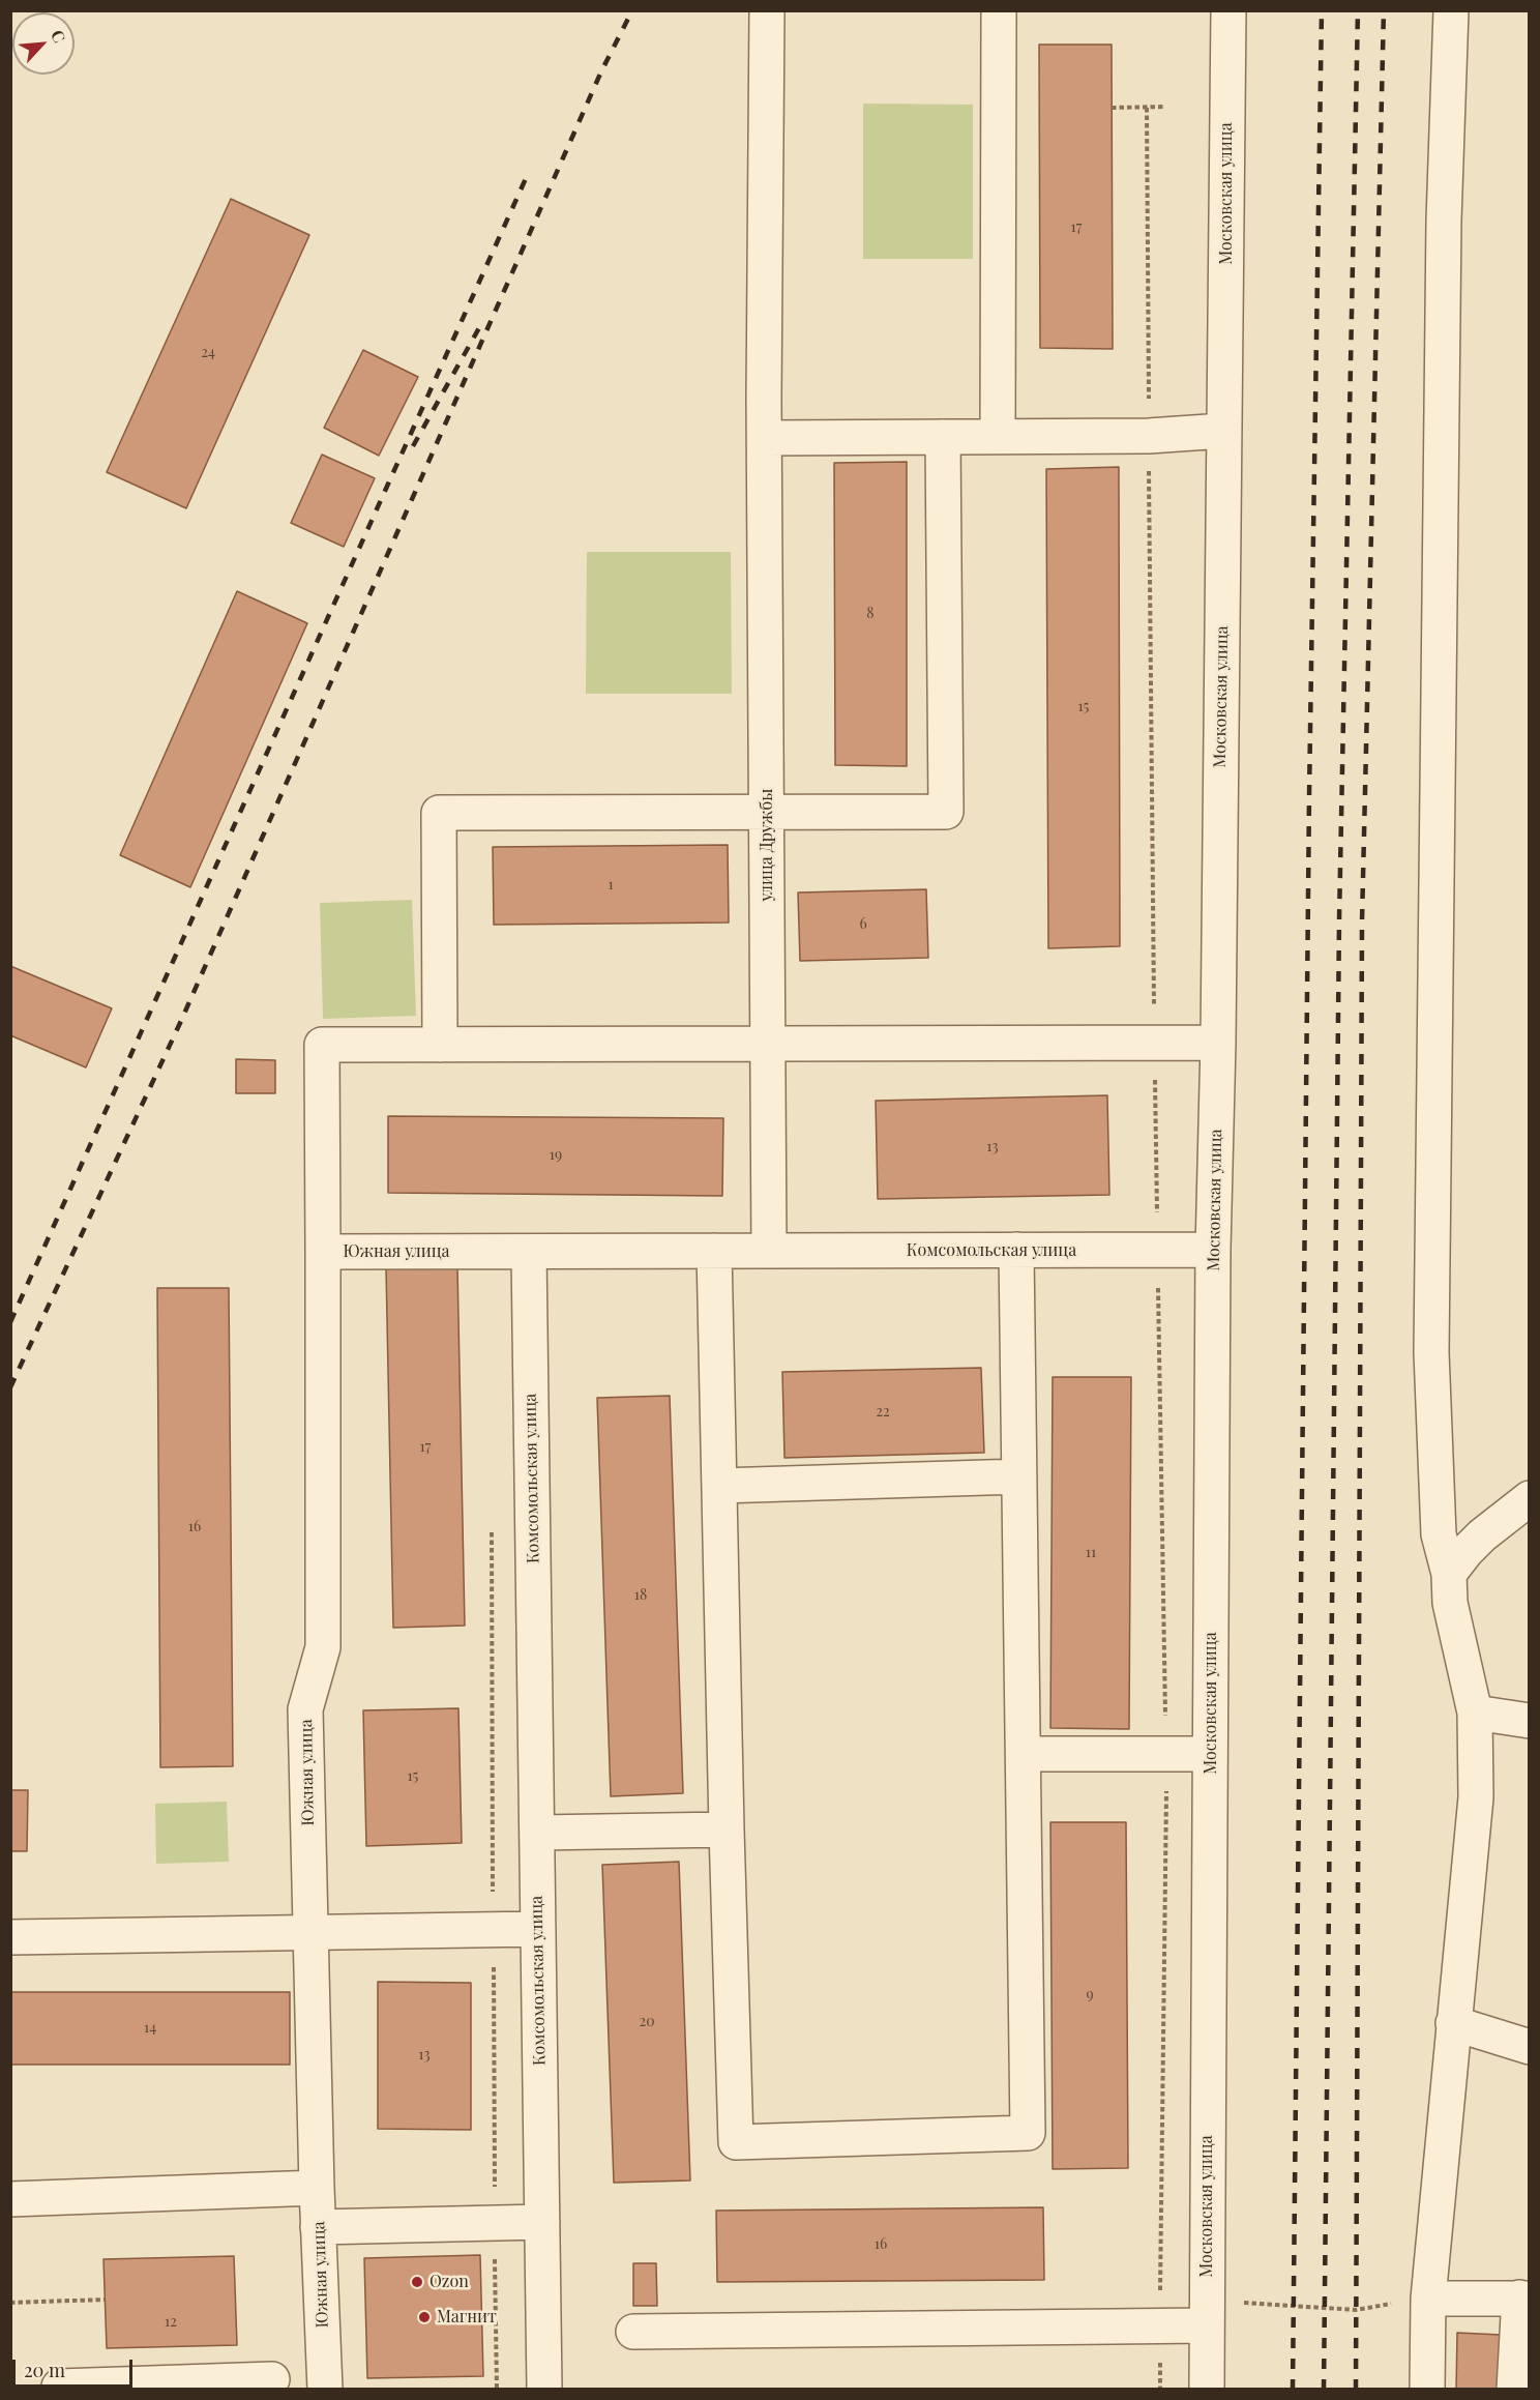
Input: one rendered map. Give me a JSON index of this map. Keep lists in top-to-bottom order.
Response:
{
  "streets": {
    "street": [
      "Московская улица",
      "улица Дружбы",
      "Комсомольская улица",
      "Южная улица"
    ]
  },
  "crossings": [
    ["Московская улица", "Комсомольская улица"],
    ["улица Дружбы", "Комсомольская улица"],
    ["Комсомольская улица", "Южная улица"]
  ],
  "places": ["Ozon", "Магнит"],
  "house_numbers": [
    "17",
    "24",
    "8",
    "15",
    "1",
    "6",
    "13",
    "19",
    "22",
    "17",
    "16",
    "11",
    "18",
    "15",
    "9",
    "20",
    "14",
    "13",
    "16",
    "12"
  ],
  "scale_bar": "20 m",
  "north": "top right"
}
